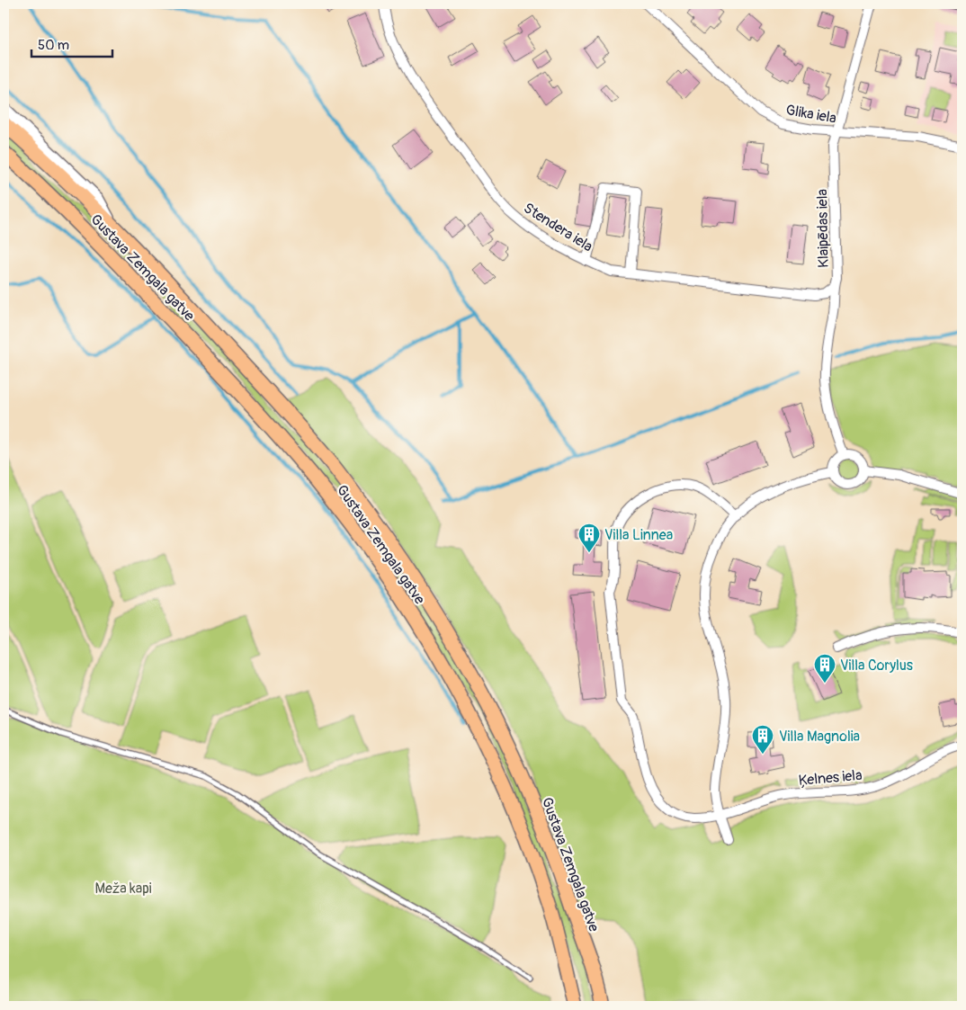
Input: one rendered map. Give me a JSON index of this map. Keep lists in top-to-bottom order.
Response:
{
  "streets": {
    "main road": ["Gustava Zemgala gatve"],
    "street": [
      "Glika iela",
      "Stendera iela",
      "Klaipēdas iela",
      "Ķelnes iela"
    ]
  },
  "crossings": [
    ["Glika iela", "Klaipēdas iela"],
    ["Stendera iela", "Klaipēdas iela"]
  ],
  "parks": ["Meža kapi"],
  "places": {
    "building": ["Villa Linnea", "Villa Corylus", "Villa Magnolia"]
  },
  "scale_bar": "50 m"
}
